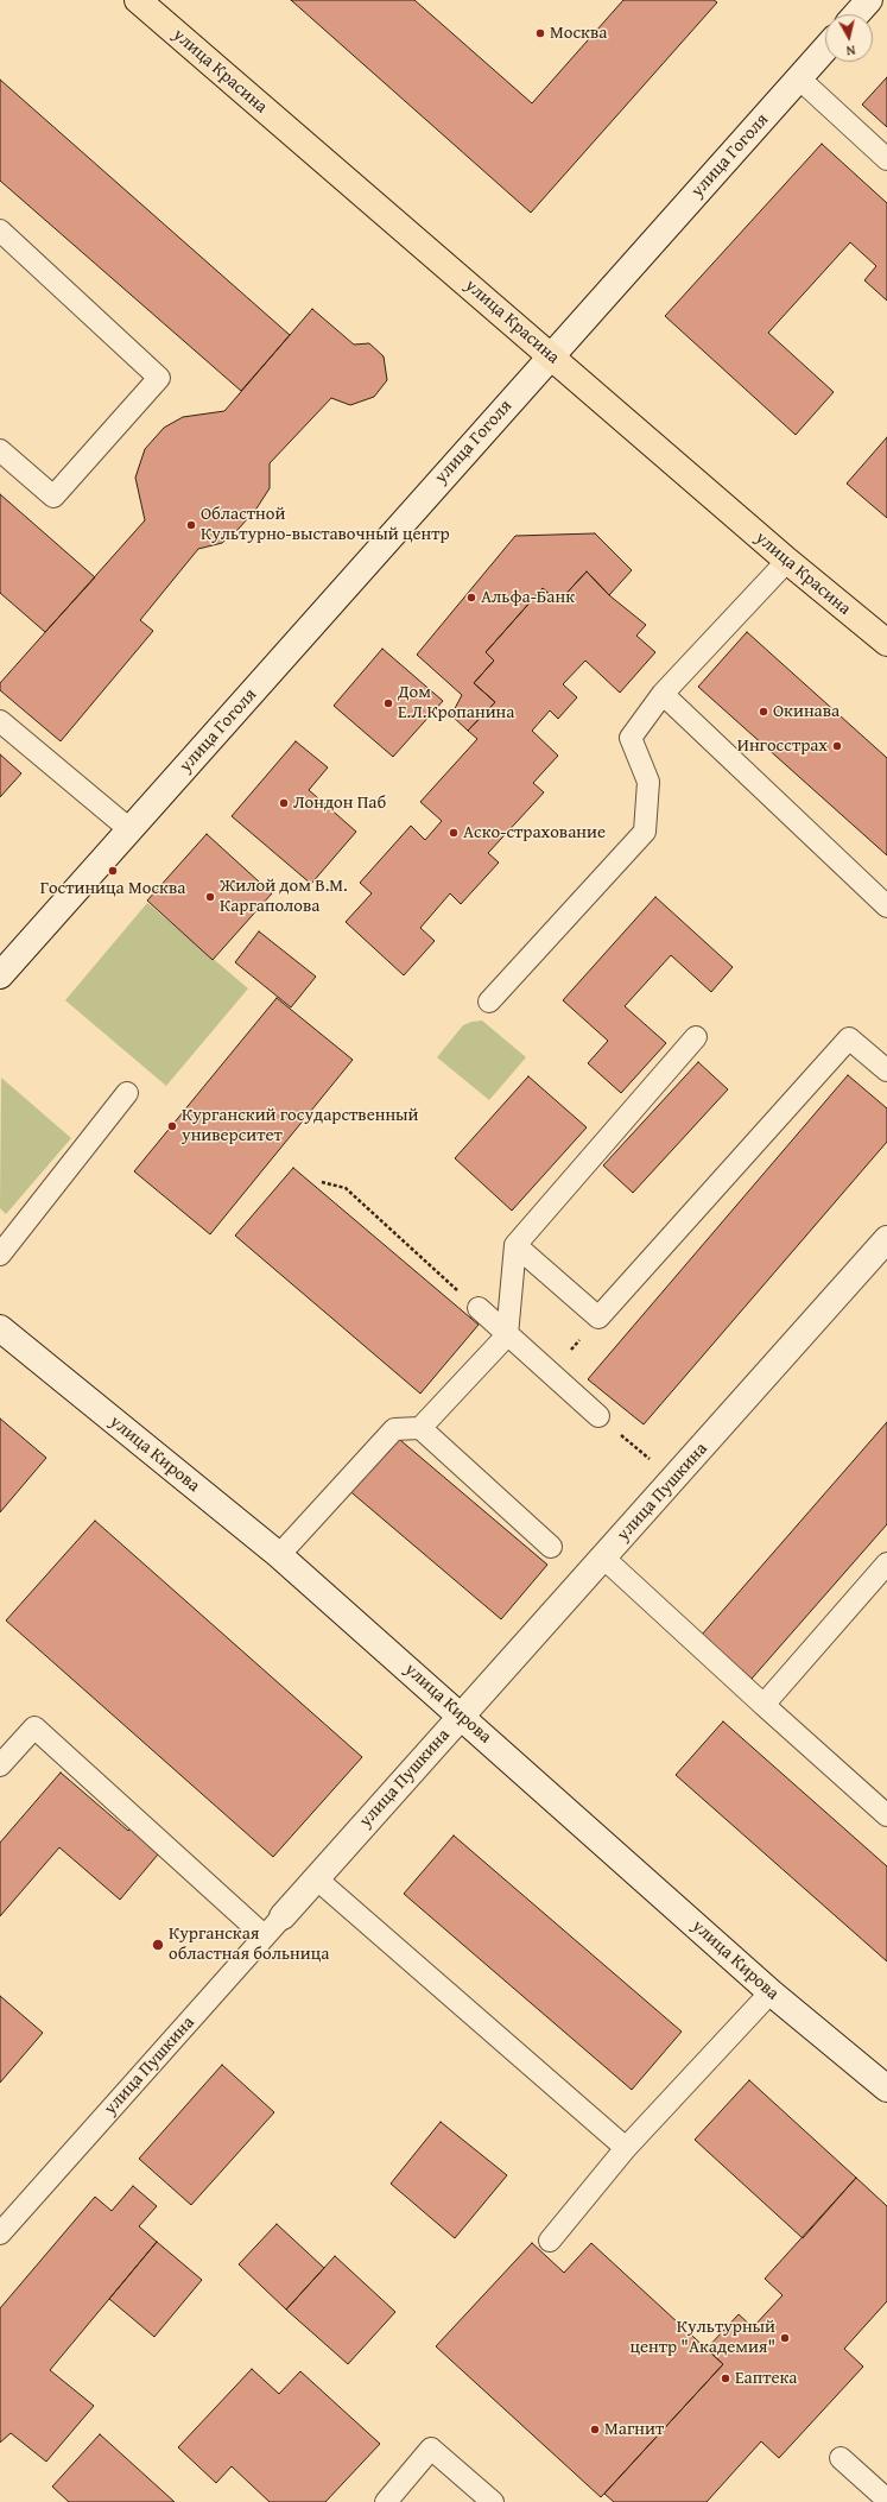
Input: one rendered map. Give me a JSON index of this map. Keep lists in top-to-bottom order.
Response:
{
  "streets": {
    "main road": ["улица Красина"],
    "street": ["улица Гоголя", "улица Кирова", "улица Пушкина"]
  },
  "crossings": [
    ["улица Красина", "улица Гоголя"],
    ["улица Кирова", "улица Пушкина"]
  ],
  "places": [
    "Москва",
    "Областной Культурно-выставочный центр",
    "Альфа-Банк",
    "Дом Е.Л.Кропанина",
    "Окинава",
    "Ингосстрах",
    "Лондон Паб",
    "Аско-страхование",
    "Гостиница Москва",
    "Жилой дом В.М. Каргаполова",
    "Курганский государственный университет",
    "Курганская областная больница",
    "Культурный центр \"Академия\"",
    "Еаптека",
    "Магнит"
  ],
  "north": "bottom"
}
